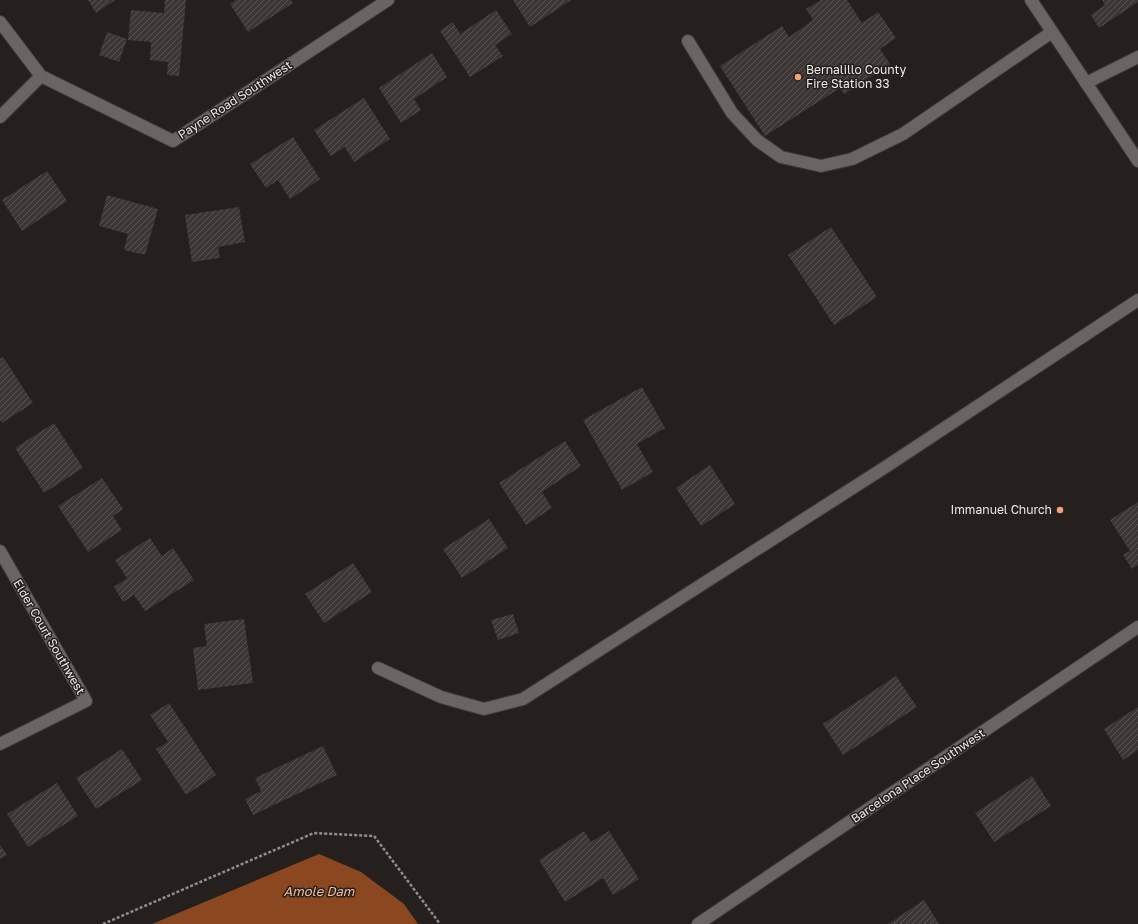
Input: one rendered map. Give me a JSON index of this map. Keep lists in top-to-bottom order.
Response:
{
  "streets": {
    "street": ["Payne Road Southwest", "Elder Court Southwest", "Barcelona Place Southwest"]
  },
  "water": ["Amole Dam"],
  "places": ["Bernalillo County Fire Station 33", "Immanuel Church"]
}
